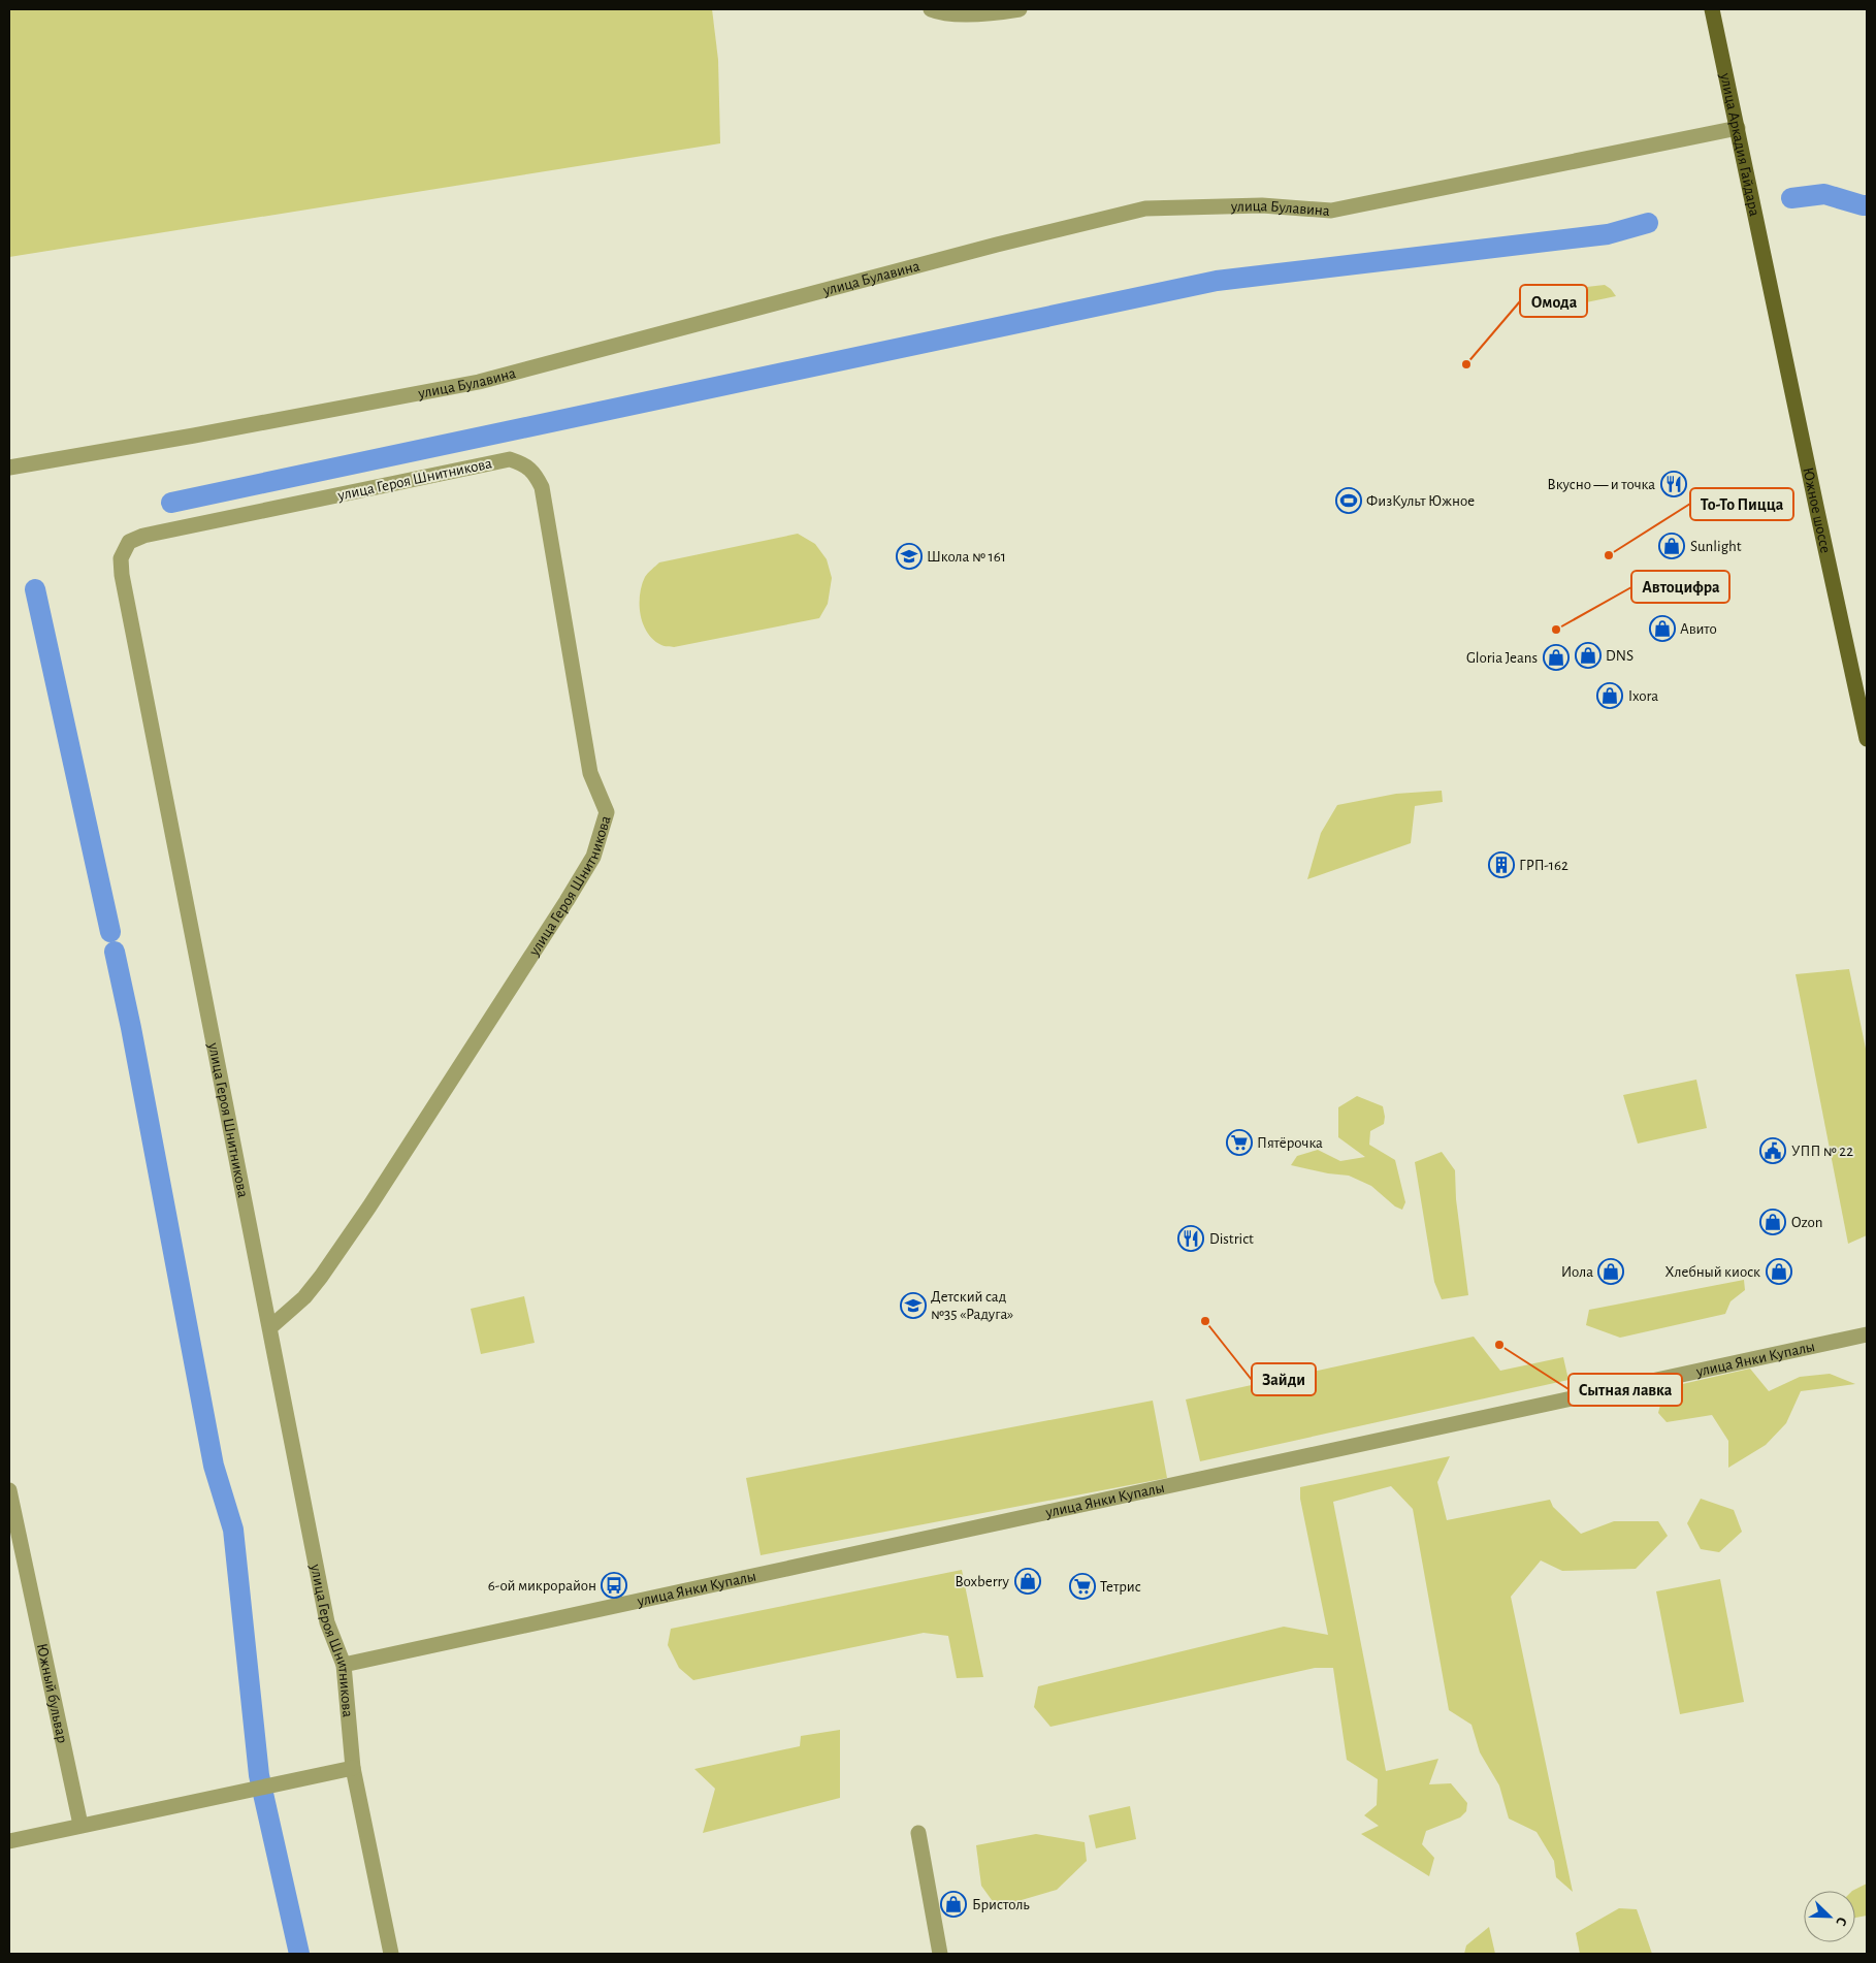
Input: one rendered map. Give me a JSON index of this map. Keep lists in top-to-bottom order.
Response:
{
  "streets": {
    "main road": ["улица Аркадия Гайдара", "Южное шоссе"],
    "street": [
      "улица Булавина",
      "улица Героя Шнитникова",
      "улица Янки Купалы",
      "Южный бульвар"
    ]
  },
  "crossings": [
    ["улица Аркадия Гайдара", "улица Булавина"],
    ["улица Аркадия Гайдара", "Южное шоссе"],
    ["улица Героя Шнитникова", "улица Янки Купалы"]
  ],
  "places": {
    "other": [
      "Омода",
      "То-То Пицца",
      "Автоцифра",
      "Зайди",
      "Сытная лавка"
    ],
    "restaurant": ["Вкусно — и точка", "District"],
    "sports": ["ФизКульт Южное"],
    "shop": [
      "Sunlight",
      "Авито",
      "DNS",
      "Gloria Jeans",
      "Ixora",
      "Ozon",
      "Иола",
      "Хлебный киоск",
      "Boxberry",
      "Бристоль"
    ],
    "school or university": ["Школа № 161", "Детский сад №35 «Радуга»"],
    "building": ["ГРП-162"],
    "supermarket": ["Пятёрочка", "Тетрис"],
    "public building": ["УПП № 22"],
    "bus stop": ["6-ой микрорайон"]
  },
  "north": "bottom right"
}
